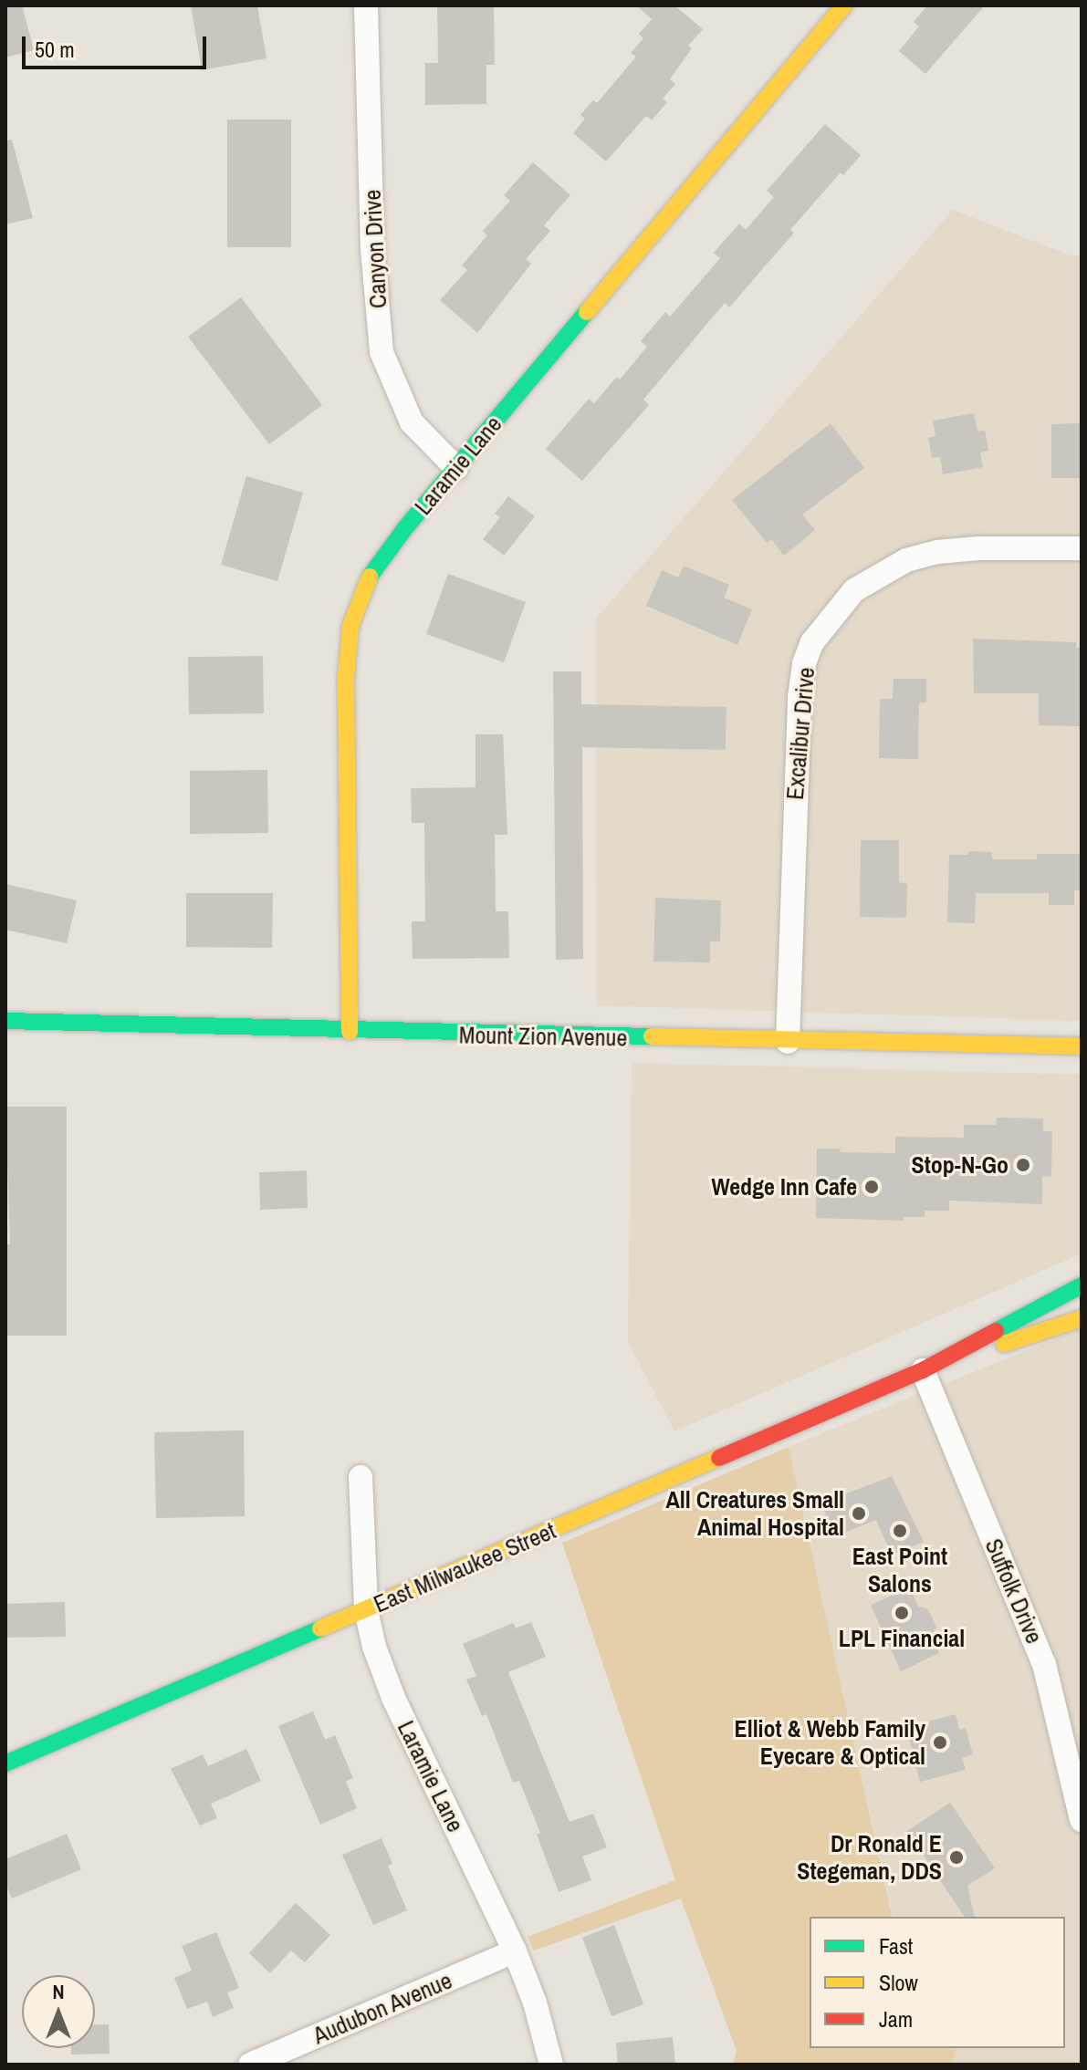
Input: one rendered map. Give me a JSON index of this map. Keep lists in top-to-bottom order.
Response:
{
  "streets": {
    "main road": ["Laramie Lane", "Mount Zion Avenue", "East Milwaukee Street"],
    "street": [
      "Canyon Drive",
      "Excalibur Drive",
      "Suffolk Drive",
      "Audubon Avenue"
    ]
  },
  "crossings": [
    ["Canyon Drive", "Laramie Lane"],
    ["Laramie Lane", "Mount Zion Avenue"],
    ["Laramie Lane", "East Milwaukee Street"],
    ["Laramie Lane", "Audubon Avenue"],
    ["Excalibur Drive", "Mount Zion Avenue"],
    ["East Milwaukee Street", "Suffolk Drive"]
  ],
  "places": [
    "Stop-N-Go",
    "Wedge Inn Cafe",
    "All Creatures Small Animal Hospital",
    "East Point Salons",
    "LPL Financial",
    "Elliot & Webb Family Eyecare & Optical",
    "Dr Ronald E Stegeman, DDS"
  ],
  "legend": ["Fast", "Slow", "Jam"],
  "scale_bar": "50 m",
  "north": "top"
}
